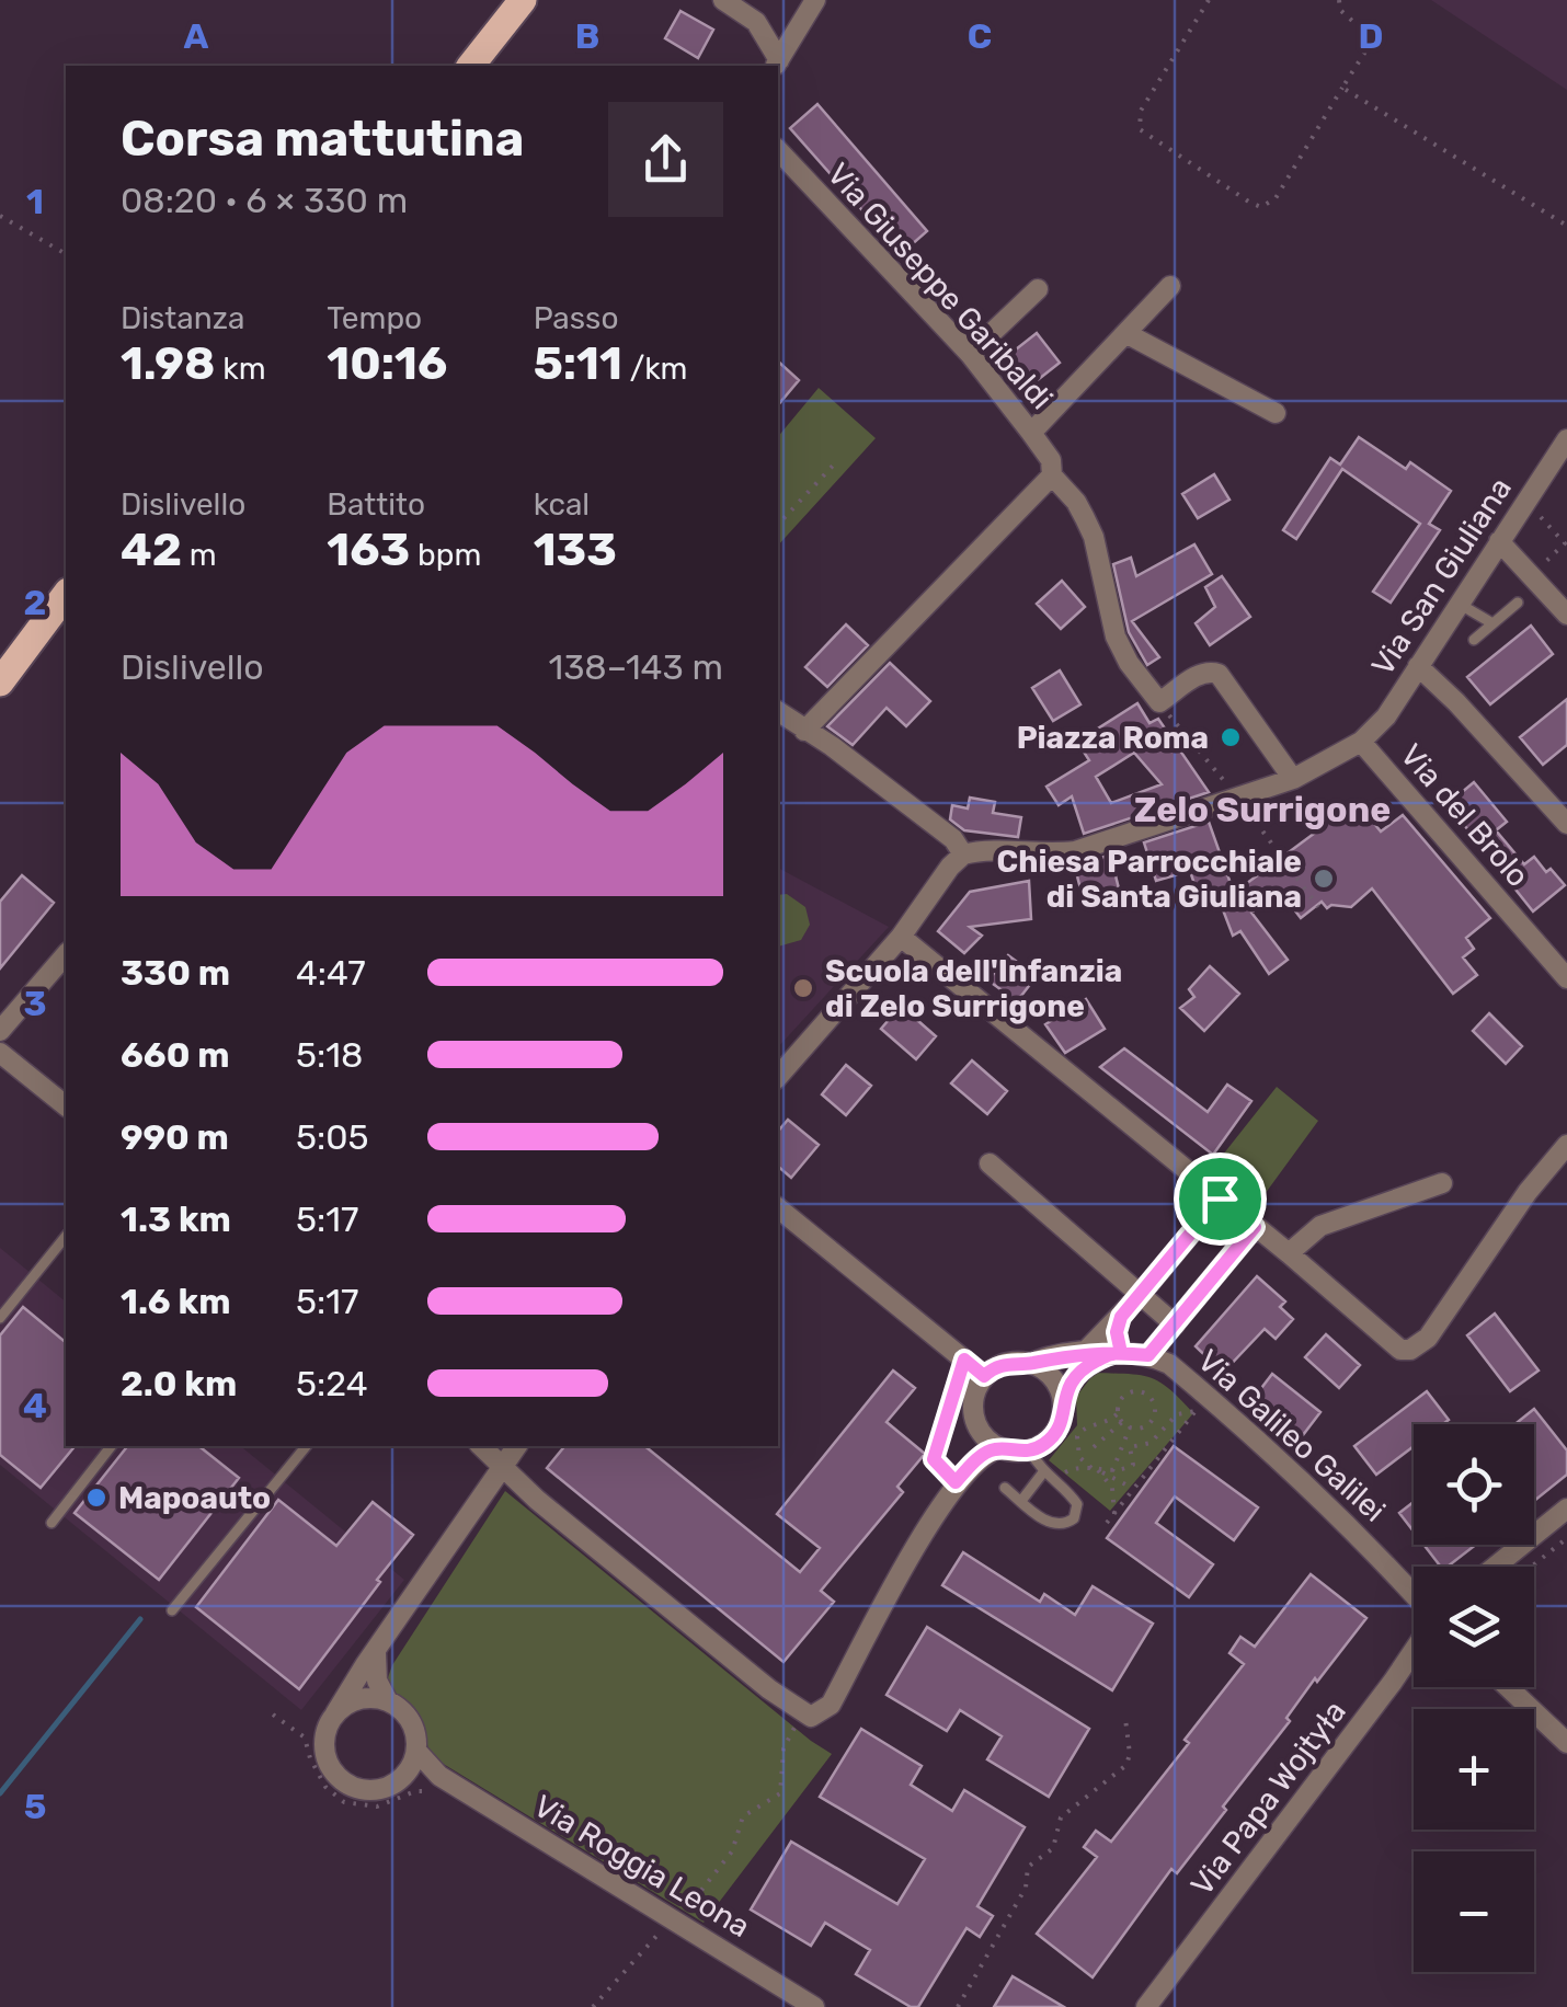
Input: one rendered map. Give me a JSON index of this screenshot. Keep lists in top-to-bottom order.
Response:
{
  "streets": {
    "street": [
      "Via Giuseppe Garibaldi",
      "Via San Giuliana",
      "Via del Brolo",
      "Via Galileo Galilei",
      "Via Papa Wojtyła",
      "Via Roggia Leona"
    ]
  },
  "crossings": [
    ["Via San Giuliana", "Via del Brolo"]
  ],
  "districts": ["Zelo Surrigone"],
  "places": [
    "Piazza Roma",
    "Chiesa Parrocchiale di Santa Giuliana",
    "Scuola dell'Infanzia di Zelo Surrigone",
    "Mapoauto"
  ],
  "page": {
    "heading": ["Corsa mattutina", "08:20 · 6 × 330 m"],
    "stats": [
      ["Distanza", "1.98 km"],
      ["Tempo", "10:16"],
      ["Passo", "5:11 /km"],
      ["Dislivello", "42 m"],
      ["Battito", "163 bpm"],
      ["kcal", "133"]
    ],
    "chart": ["Dislivello", "138–143 m"],
    "list": [
      {
        "name": "330 m",
        "note": "4:47"
      },
      {
        "name": "660 m",
        "note": "5:18"
      },
      {
        "name": "990 m",
        "note": "5:05"
      },
      {
        "name": "1.3 km",
        "note": "5:17"
      },
      {
        "name": "1.6 km",
        "note": "5:17"
      },
      {
        "name": "2.0 km",
        "note": "5:24"
      }
    ],
    "map_buttons": ["+", "−"]
  },
  "grid": {
    "columns": [
      "A",
      "B",
      "C",
      "D"
    ],
    "rows": [
      "1",
      "2",
      "3",
      "4",
      "5"
    ]
  }
}
